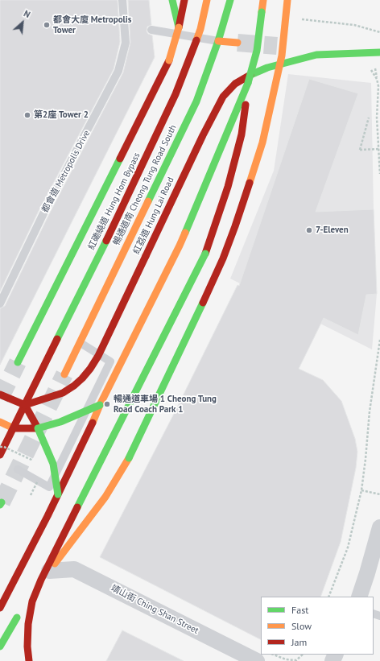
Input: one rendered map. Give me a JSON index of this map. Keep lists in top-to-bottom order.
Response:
{
  "streets": {
    "main road": ["暢通道南 Cheong Tung Road South", "紅磡繞道 Hung Hom Bypass", "紅荔道 Hung Lai Road"],
    "street": ["靖山街 Ching Shan Street"],
    "lane": ["都會道 Metropolis Drive"]
  },
  "crossings": [
    ["紅磡繞道 Hung Hom Bypass", "紅荔道 Hung Lai Road"]
  ],
  "places": [
    "都會大廈 Metropolis Tower",
    "第2座 Tower 2",
    "7-Eleven",
    "暢通道車場 1 Cheong Tung Road Coach Park 1"
  ],
  "legend": ["Fast", "Slow", "Jam"],
  "north": "top right"
}
